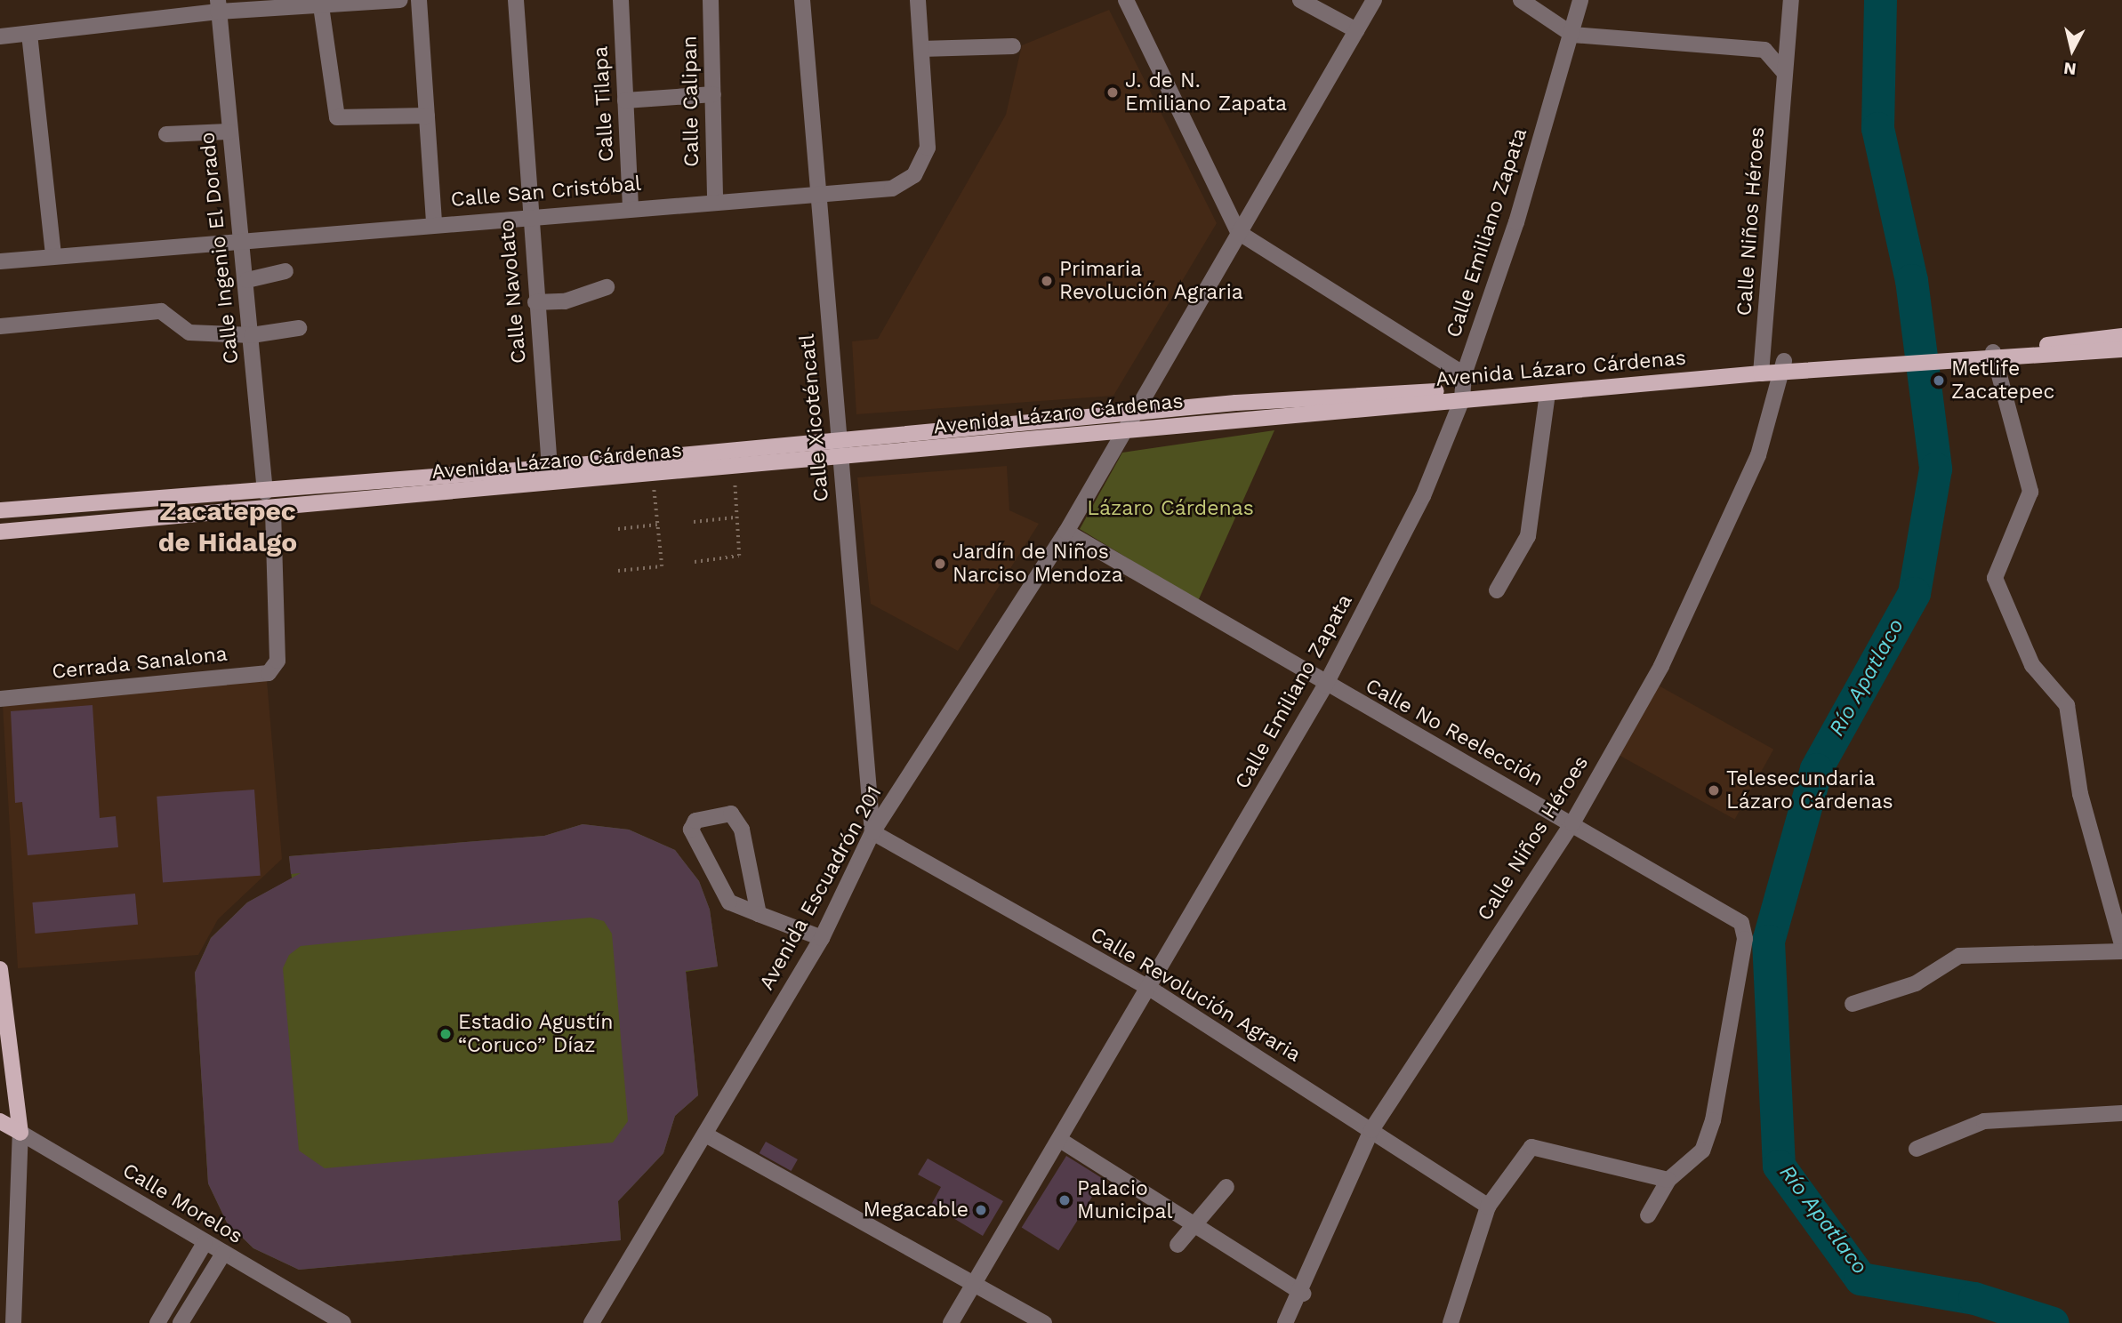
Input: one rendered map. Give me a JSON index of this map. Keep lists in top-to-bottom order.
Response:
{
  "streets": {
    "main road": ["Avenida Lázaro Cárdenas", "Calle Morelos"],
    "street": [
      "Calle Calipan",
      "Calle Tilapa",
      "Calle San Cristóbal",
      "Calle Niños Héroes",
      "Calle Emiliano Zapata",
      "Calle Ingenio El Dorado",
      "Calle Navolato",
      "Calle Xicoténcatl",
      "Cerrada Sanalona",
      "Calle No Reelección",
      "Avenida Escuadrón 201",
      "Calle Revolución Agraria"
    ]
  },
  "crossings": [
    ["Calle Calipan", "Calle San Cristóbal"],
    ["Calle Tilapa", "Calle San Cristóbal"],
    ["Calle San Cristóbal", "Calle Ingenio El Dorado"],
    ["Calle San Cristóbal", "Calle Navolato"],
    ["Calle San Cristóbal", "Calle Xicoténcatl"],
    ["Calle Niños Héroes", "Avenida Lázaro Cárdenas"],
    ["Calle Niños Héroes", "Calle No Reelección"],
    ["Calle Niños Héroes", "Calle Revolución Agraria"],
    ["Calle Emiliano Zapata", "Avenida Lázaro Cárdenas"],
    ["Calle Emiliano Zapata", "Calle No Reelección"],
    ["Calle Emiliano Zapata", "Calle Revolución Agraria"],
    ["Calle Ingenio El Dorado", "Avenida Lázaro Cárdenas"],
    ["Calle Navolato", "Avenida Lázaro Cárdenas"],
    ["Avenida Lázaro Cárdenas", "Calle Xicoténcatl"],
    ["Avenida Lázaro Cárdenas", "Cerrada Sanalona"],
    ["Avenida Lázaro Cárdenas", "Avenida Escuadrón 201"],
    ["Calle Xicoténcatl", "Avenida Escuadrón 201"],
    ["Calle Xicoténcatl", "Calle Revolución Agraria"],
    ["Calle No Reelección", "Avenida Escuadrón 201"],
    ["Avenida Escuadrón 201", "Calle Revolución Agraria"]
  ],
  "districts": ["Zacatepec de Hidalgo"],
  "water": ["Río Apatlaco"],
  "parks": ["Lázaro Cárdenas"],
  "places": [
    "J. de N. Emiliano Zapata",
    "Primaria Revolución Agraria",
    "Metlife Zacatepec",
    "Jardín de Niños Narciso Mendoza",
    "Telesecundaria Lázaro Cárdenas",
    "Estadio Agustín “Coruco” Díaz",
    "Palacio Municipal",
    "Megacable"
  ],
  "north": "bottom"
}
